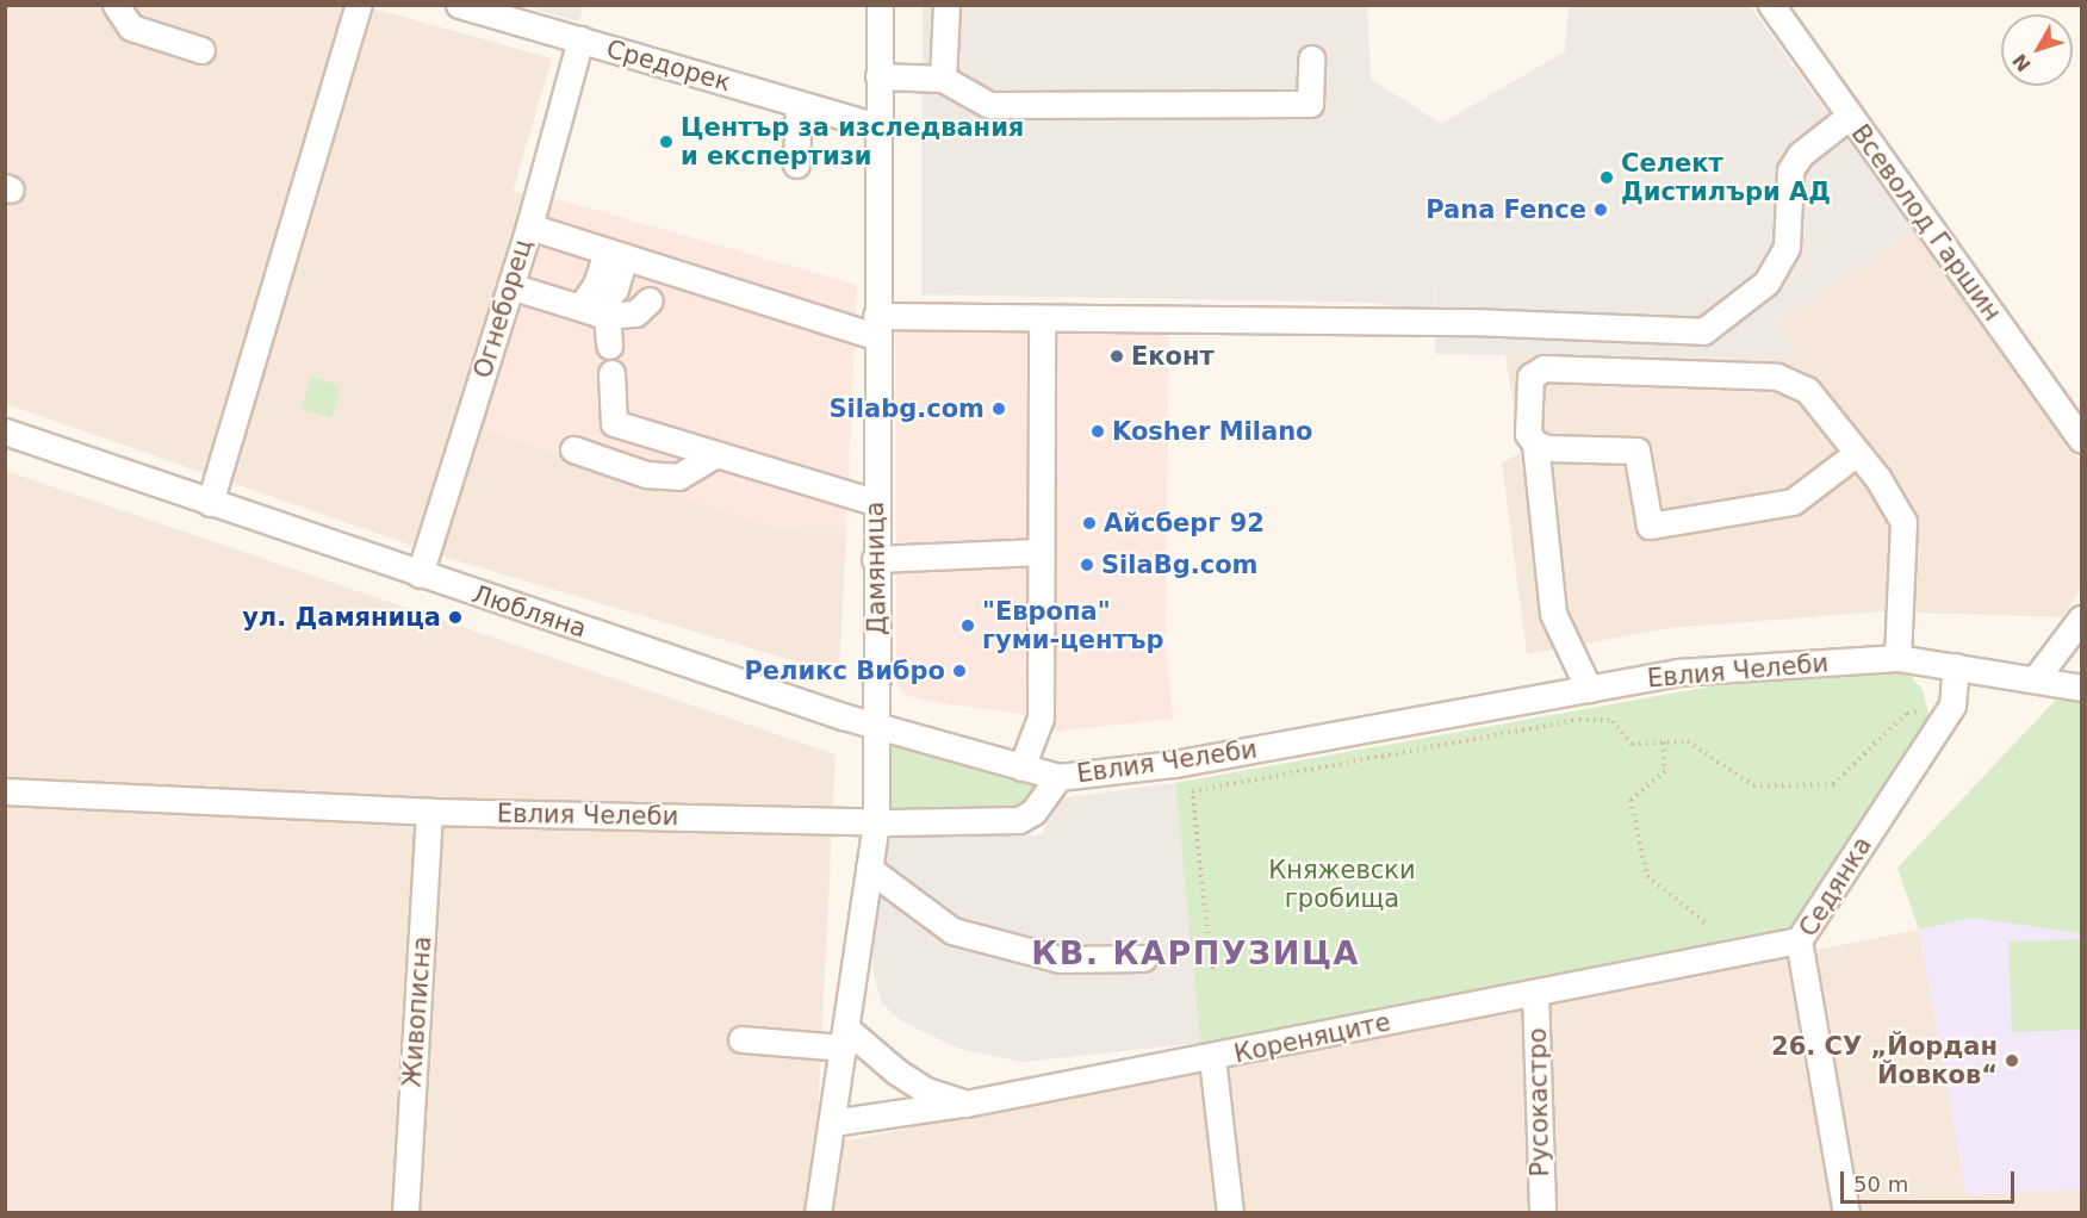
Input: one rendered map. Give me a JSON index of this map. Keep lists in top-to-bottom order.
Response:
{
  "streets": {
    "street": [
      "Средорек",
      "Всеволод Гаршин",
      "Огнеборец",
      "Дамяница",
      "Любляна",
      "Евлия Челеби",
      "Седянка",
      "Живописна",
      "Кореняците",
      "Русокастро"
    ]
  },
  "crossings": [
    ["Средорек", "Огнеборец"],
    ["Средорек", "Дамяница"],
    ["Огнеборец", "Любляна"],
    ["Дамяница", "Любляна"],
    ["Дамяница", "Евлия Челеби"],
    ["Дамяница", "Кореняците"],
    ["Любляна", "Евлия Челеби"],
    ["Евлия Челеби", "Седянка"],
    ["Евлия Челеби", "Живописна"],
    ["Седянка", "Кореняците"],
    ["Кореняците", "Русокастро"]
  ],
  "districts": ["КВ. КАРПУЗИЦА"],
  "parks": ["Княжевски гробища"],
  "places": [
    "Център за изследвания и експертизи",
    "Селект Дистилъри АД",
    "Pana Fence",
    "Еконт",
    "Silabg.com",
    "Kosher Milano",
    "Айсберг 92",
    "SilaBg.com",
    "ул. Дамяница",
    "\"Европа\" гуми-център",
    "Реликс Вибро",
    "26. СУ „Йордан Йовков“"
  ],
  "scale_bar": "50 m",
  "north": "bottom left"
}
